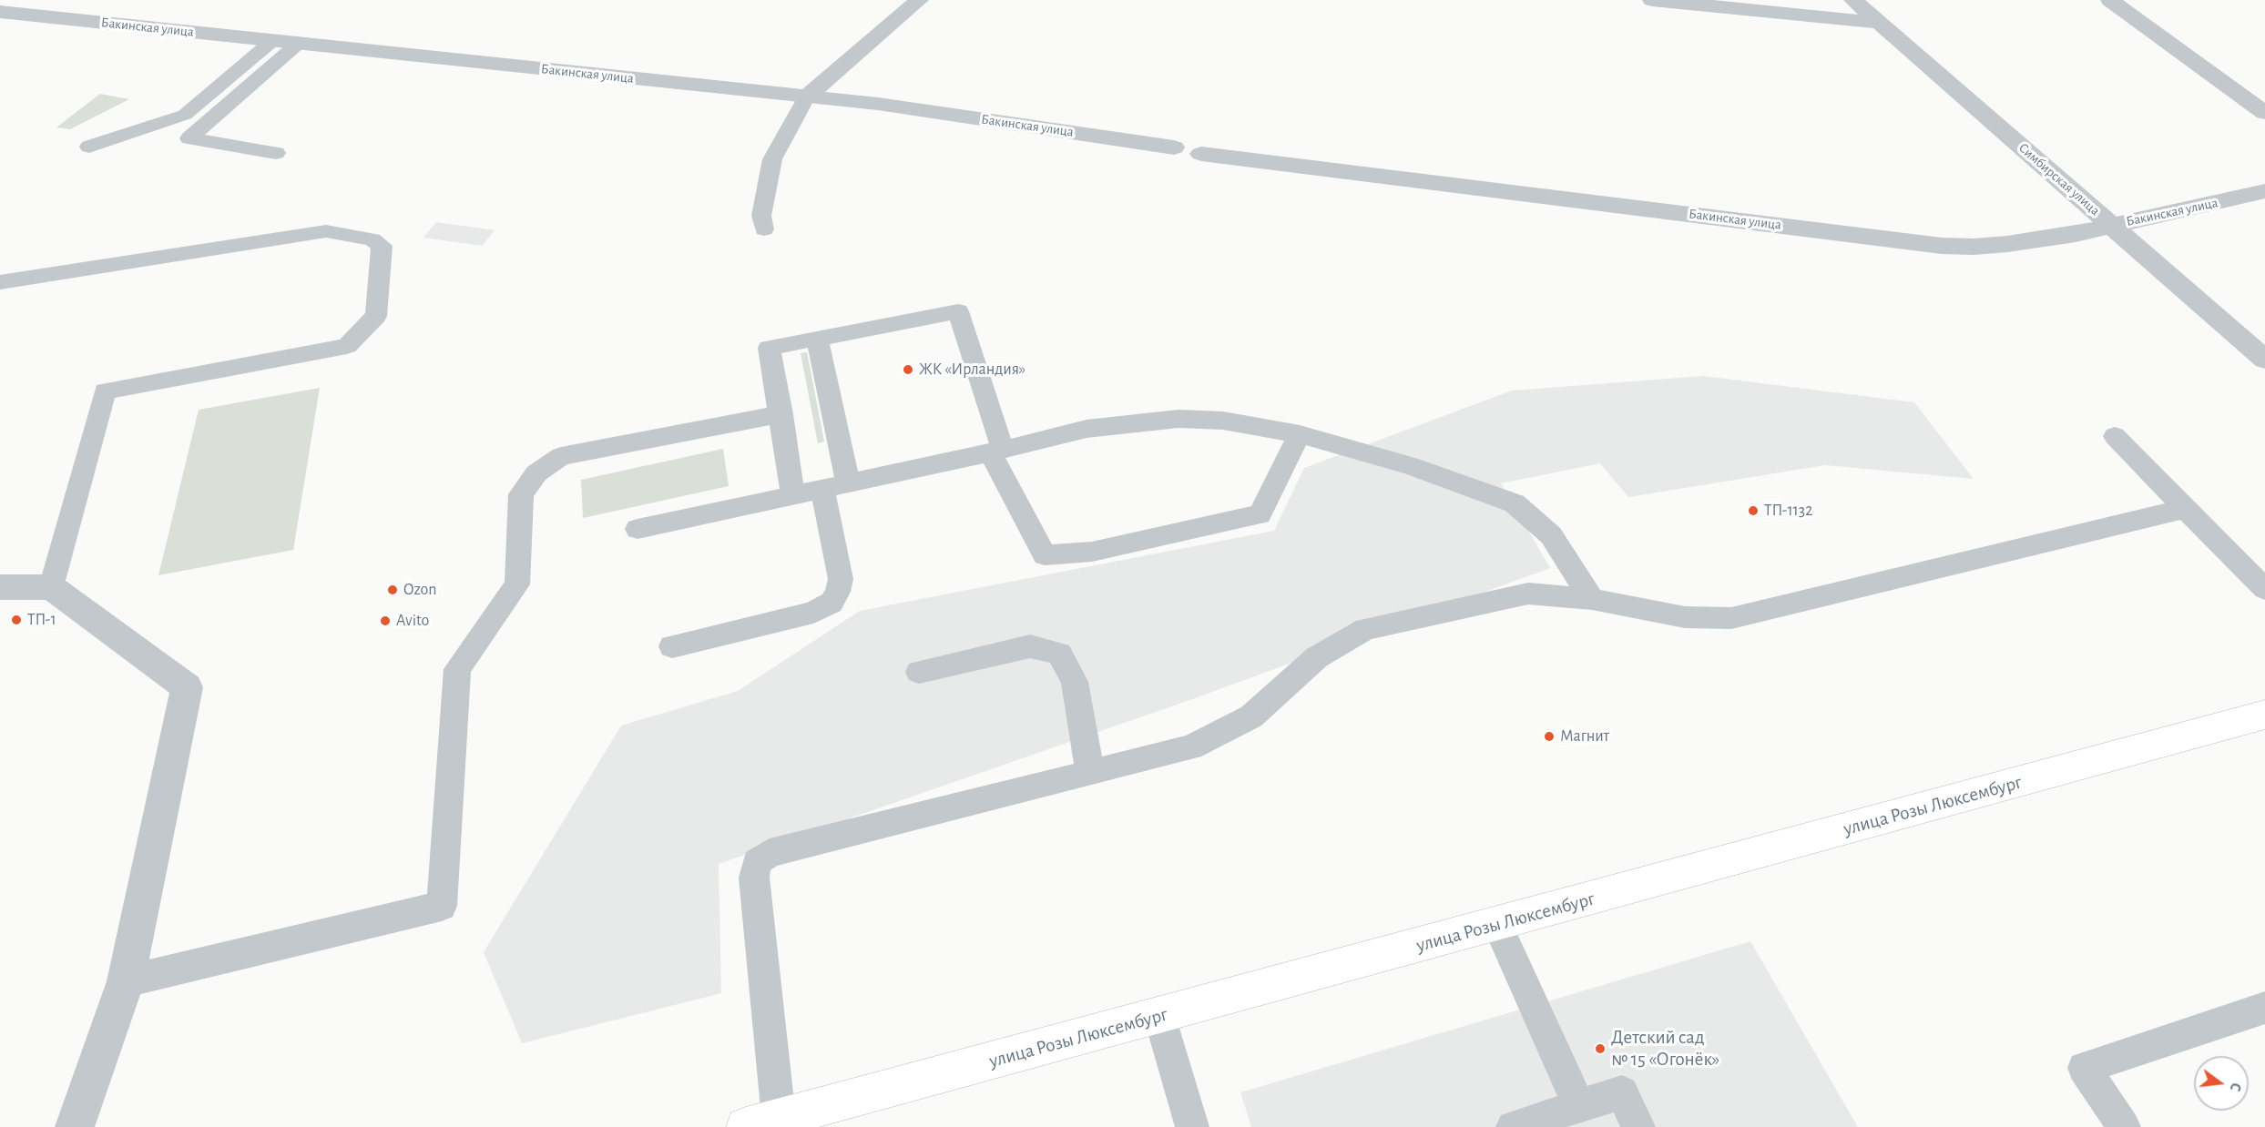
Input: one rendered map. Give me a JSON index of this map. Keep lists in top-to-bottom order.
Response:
{
  "streets": {
    "main road": ["улица Розы Люксембург"],
    "street": ["Бакинская улица", "Симбирская улица"]
  },
  "crossings": [
    ["Бакинская улица", "Симбирская улица"]
  ],
  "places": [
    "ЖК «Ирландия»",
    "ТП-1132",
    "Ozon",
    "ТП-1",
    "Avito",
    "Магнит",
    "Детский сад № 15 «Огонёк»"
  ],
  "north": "right"
}
